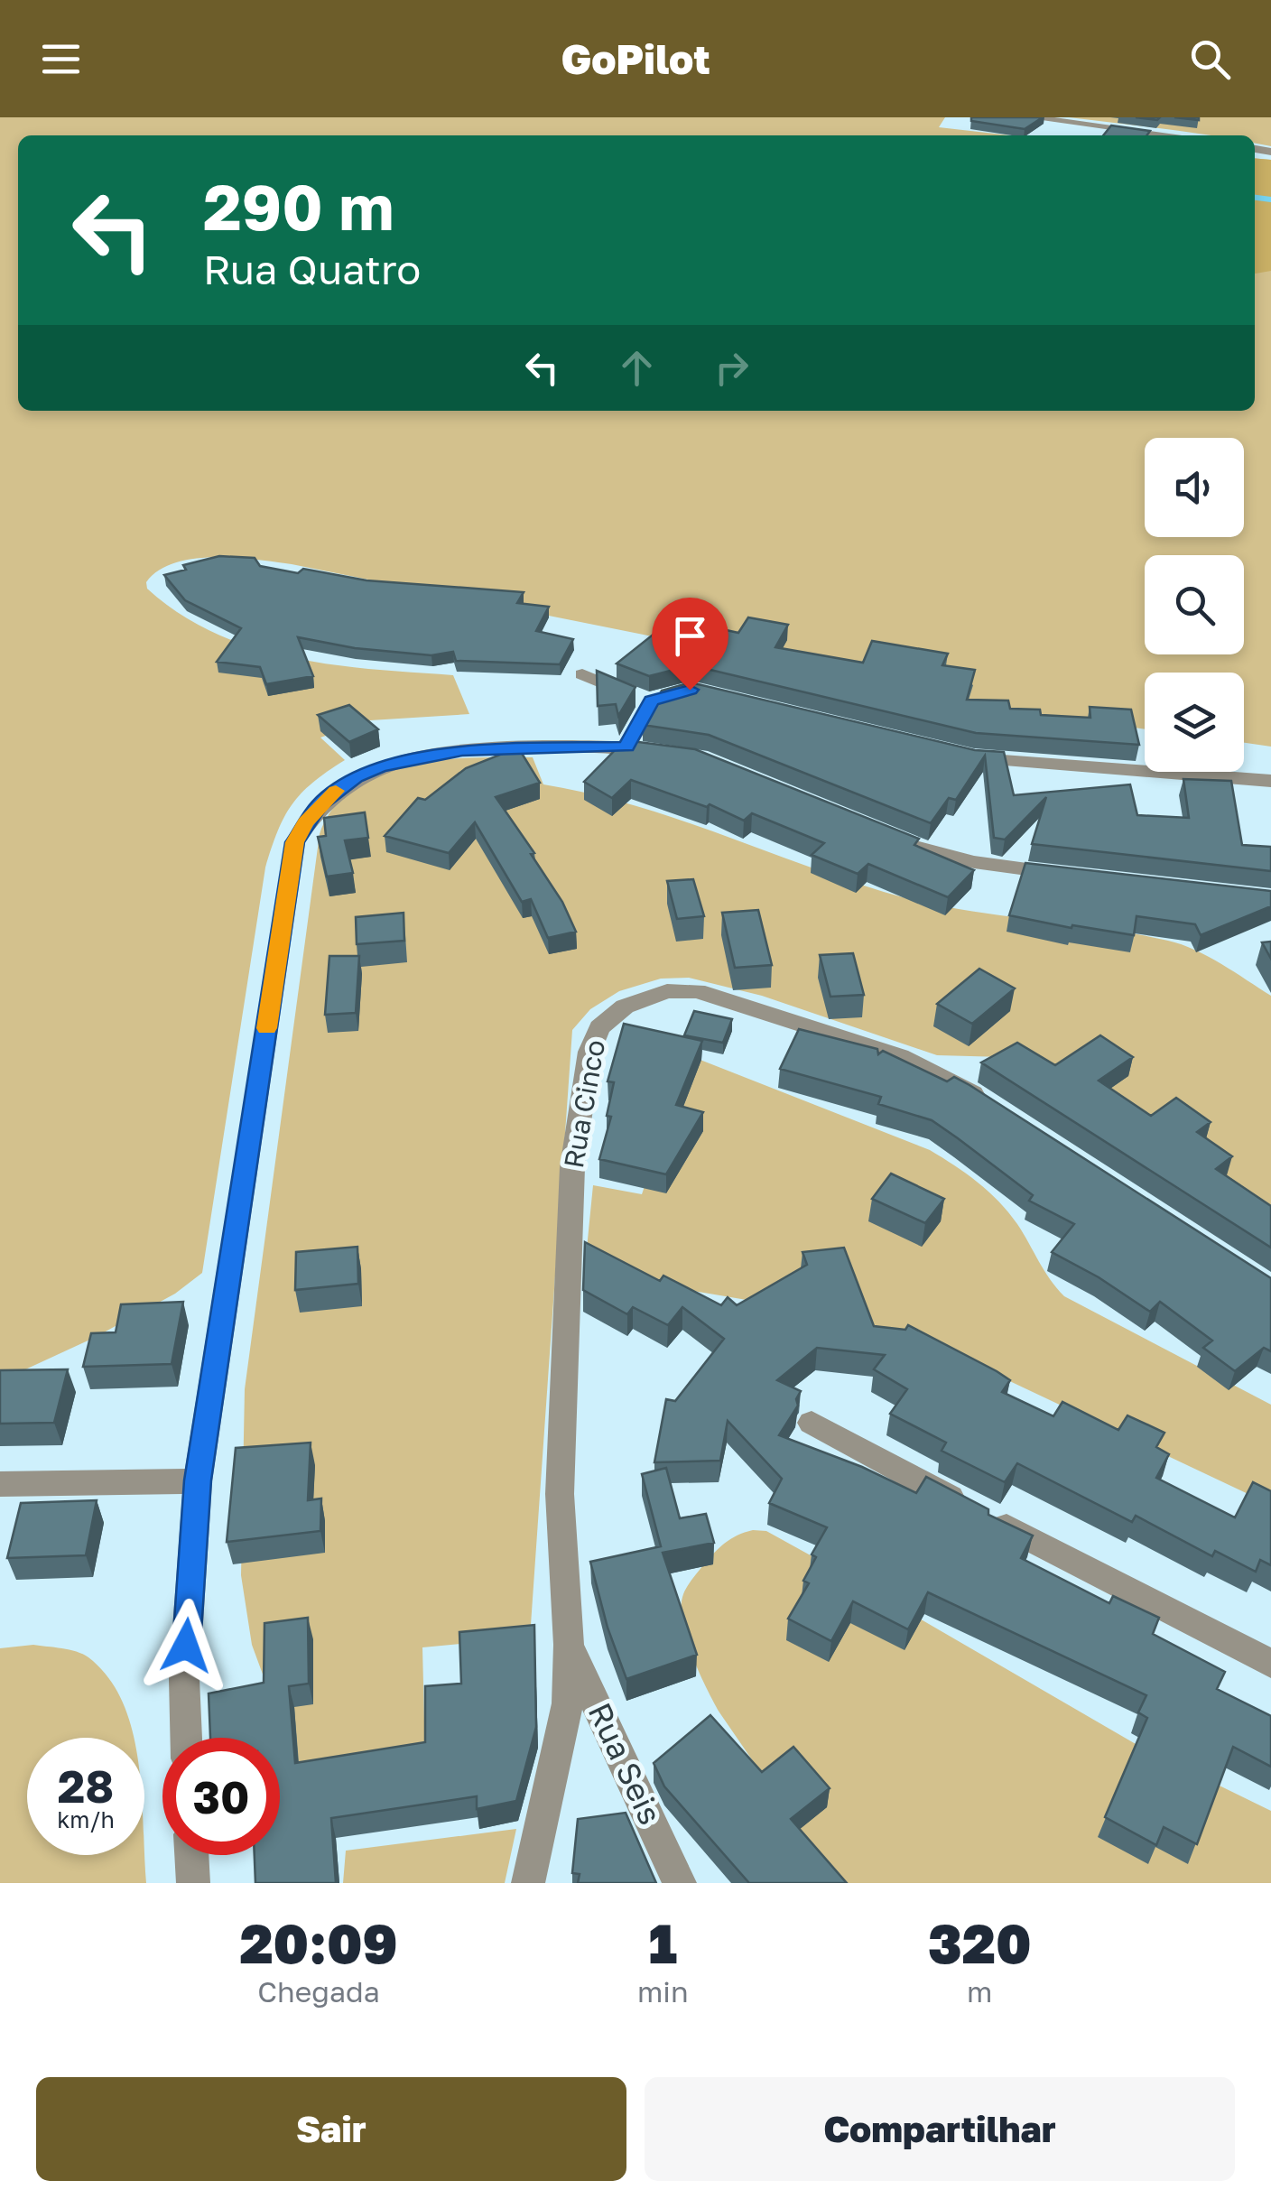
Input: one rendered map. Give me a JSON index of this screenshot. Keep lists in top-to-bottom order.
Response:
{
  "streets": {
    "street": ["Rua Cinco", "Rua Seis"]
  },
  "crossings": [
    ["Rua Cinco", "Rua Seis"]
  ],
  "page": {
    "header": "GoPilot",
    "turn": ["290 m", "Rua Quatro"],
    "speed": "28 km/h",
    "limit": "30",
    "eta": [
      "20:09",
      "Chegada",
      "1",
      "min",
      "320",
      "m"
    ],
    "buttons": ["Sair", "Compartilhar"]
  }
}
